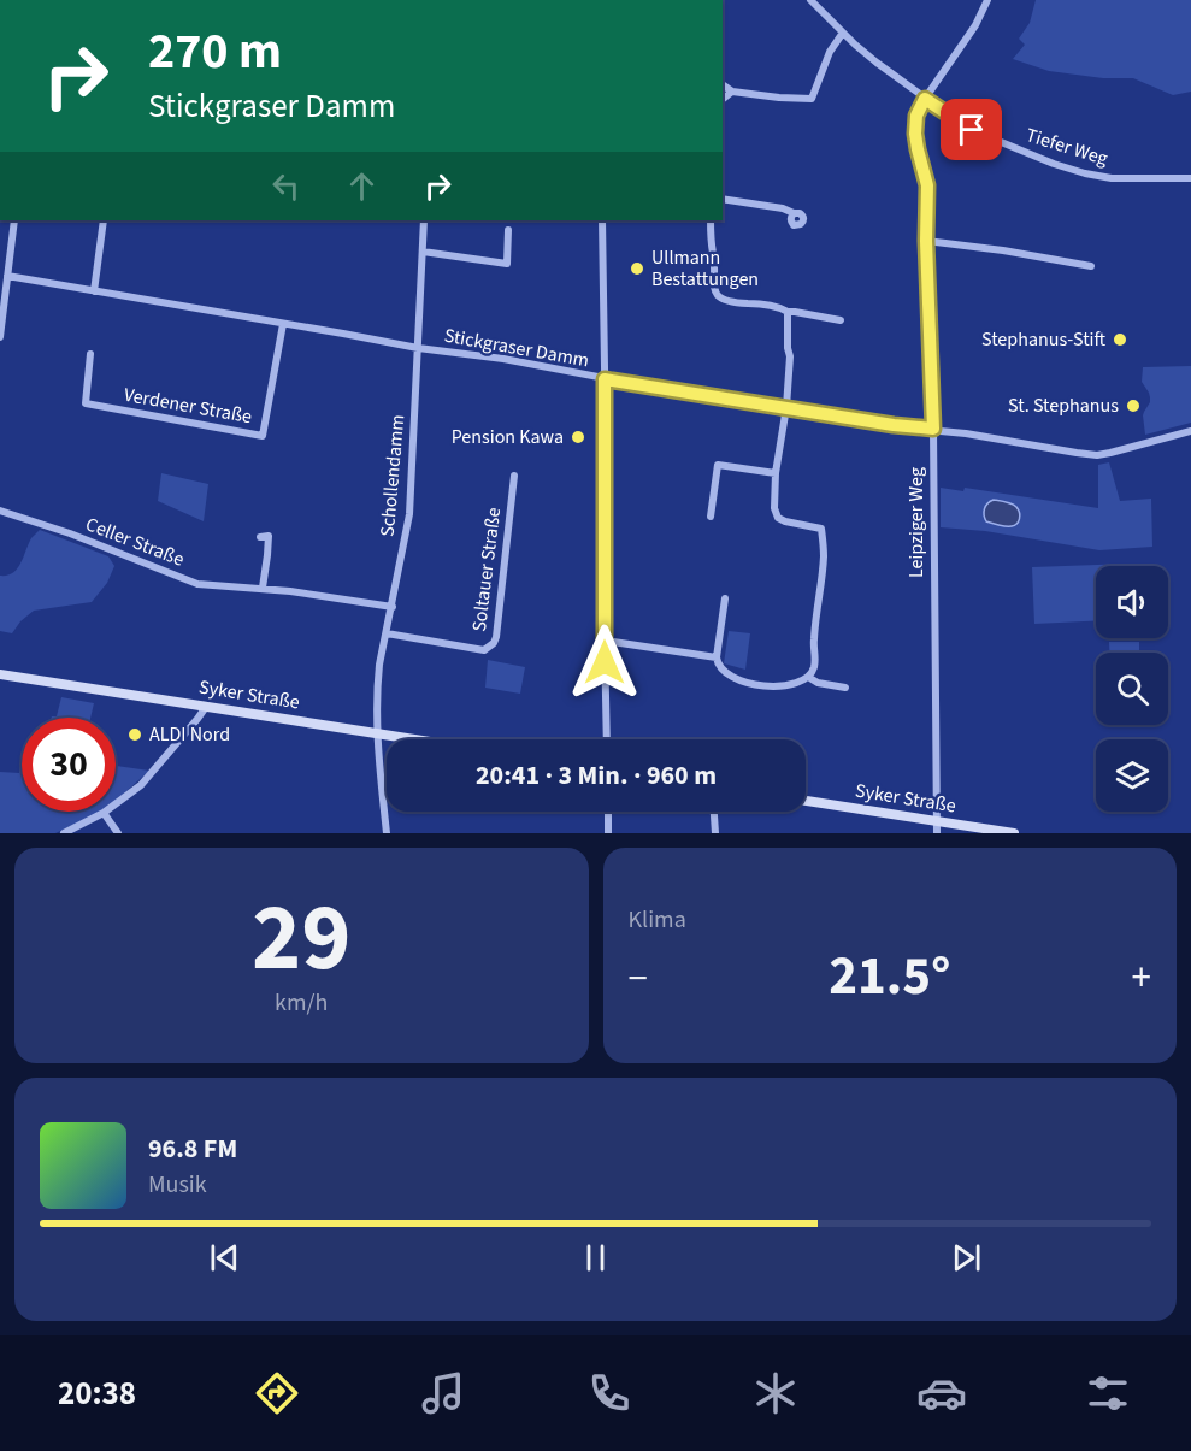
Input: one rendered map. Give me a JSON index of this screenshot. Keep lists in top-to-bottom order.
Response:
{
  "streets": {
    "main road": ["Syker Straße"],
    "street": [
      "Tiefer Weg",
      "Stickgraser Damm",
      "Verdener Straße",
      "Schollendamm",
      "Leipziger Weg",
      "Celler Straße",
      "Soltauer Straße"
    ]
  },
  "crossings": [
    ["Tiefer Weg", "Leipziger Weg"],
    ["Stickgraser Damm", "Verdener Straße"],
    ["Stickgraser Damm", "Schollendamm"],
    ["Stickgraser Damm", "Leipziger Weg"],
    ["Schollendamm", "Celler Straße"],
    ["Schollendamm", "Soltauer Straße"],
    ["Schollendamm", "Syker Straße"],
    ["Leipziger Weg", "Syker Straße"]
  ],
  "places": [
    "Ullmann Bestattungen",
    "Stephanus-Stift",
    "St. Stephanus",
    "Pension Kawa",
    "ALDI Nord"
  ],
  "page": {
    "turn": ["270 m", "Stickgraser Damm"],
    "limit": "30",
    "trip": "20:41 · 3 Min. · 960 m",
    "tile": [
      ["29", "km/h"],
      "Klima"
    ],
    "heat": ["−", "21.5°", "+"],
    "song": ["96.8 FM", "Musik"],
    "tabs": "20:38"
  }
}
